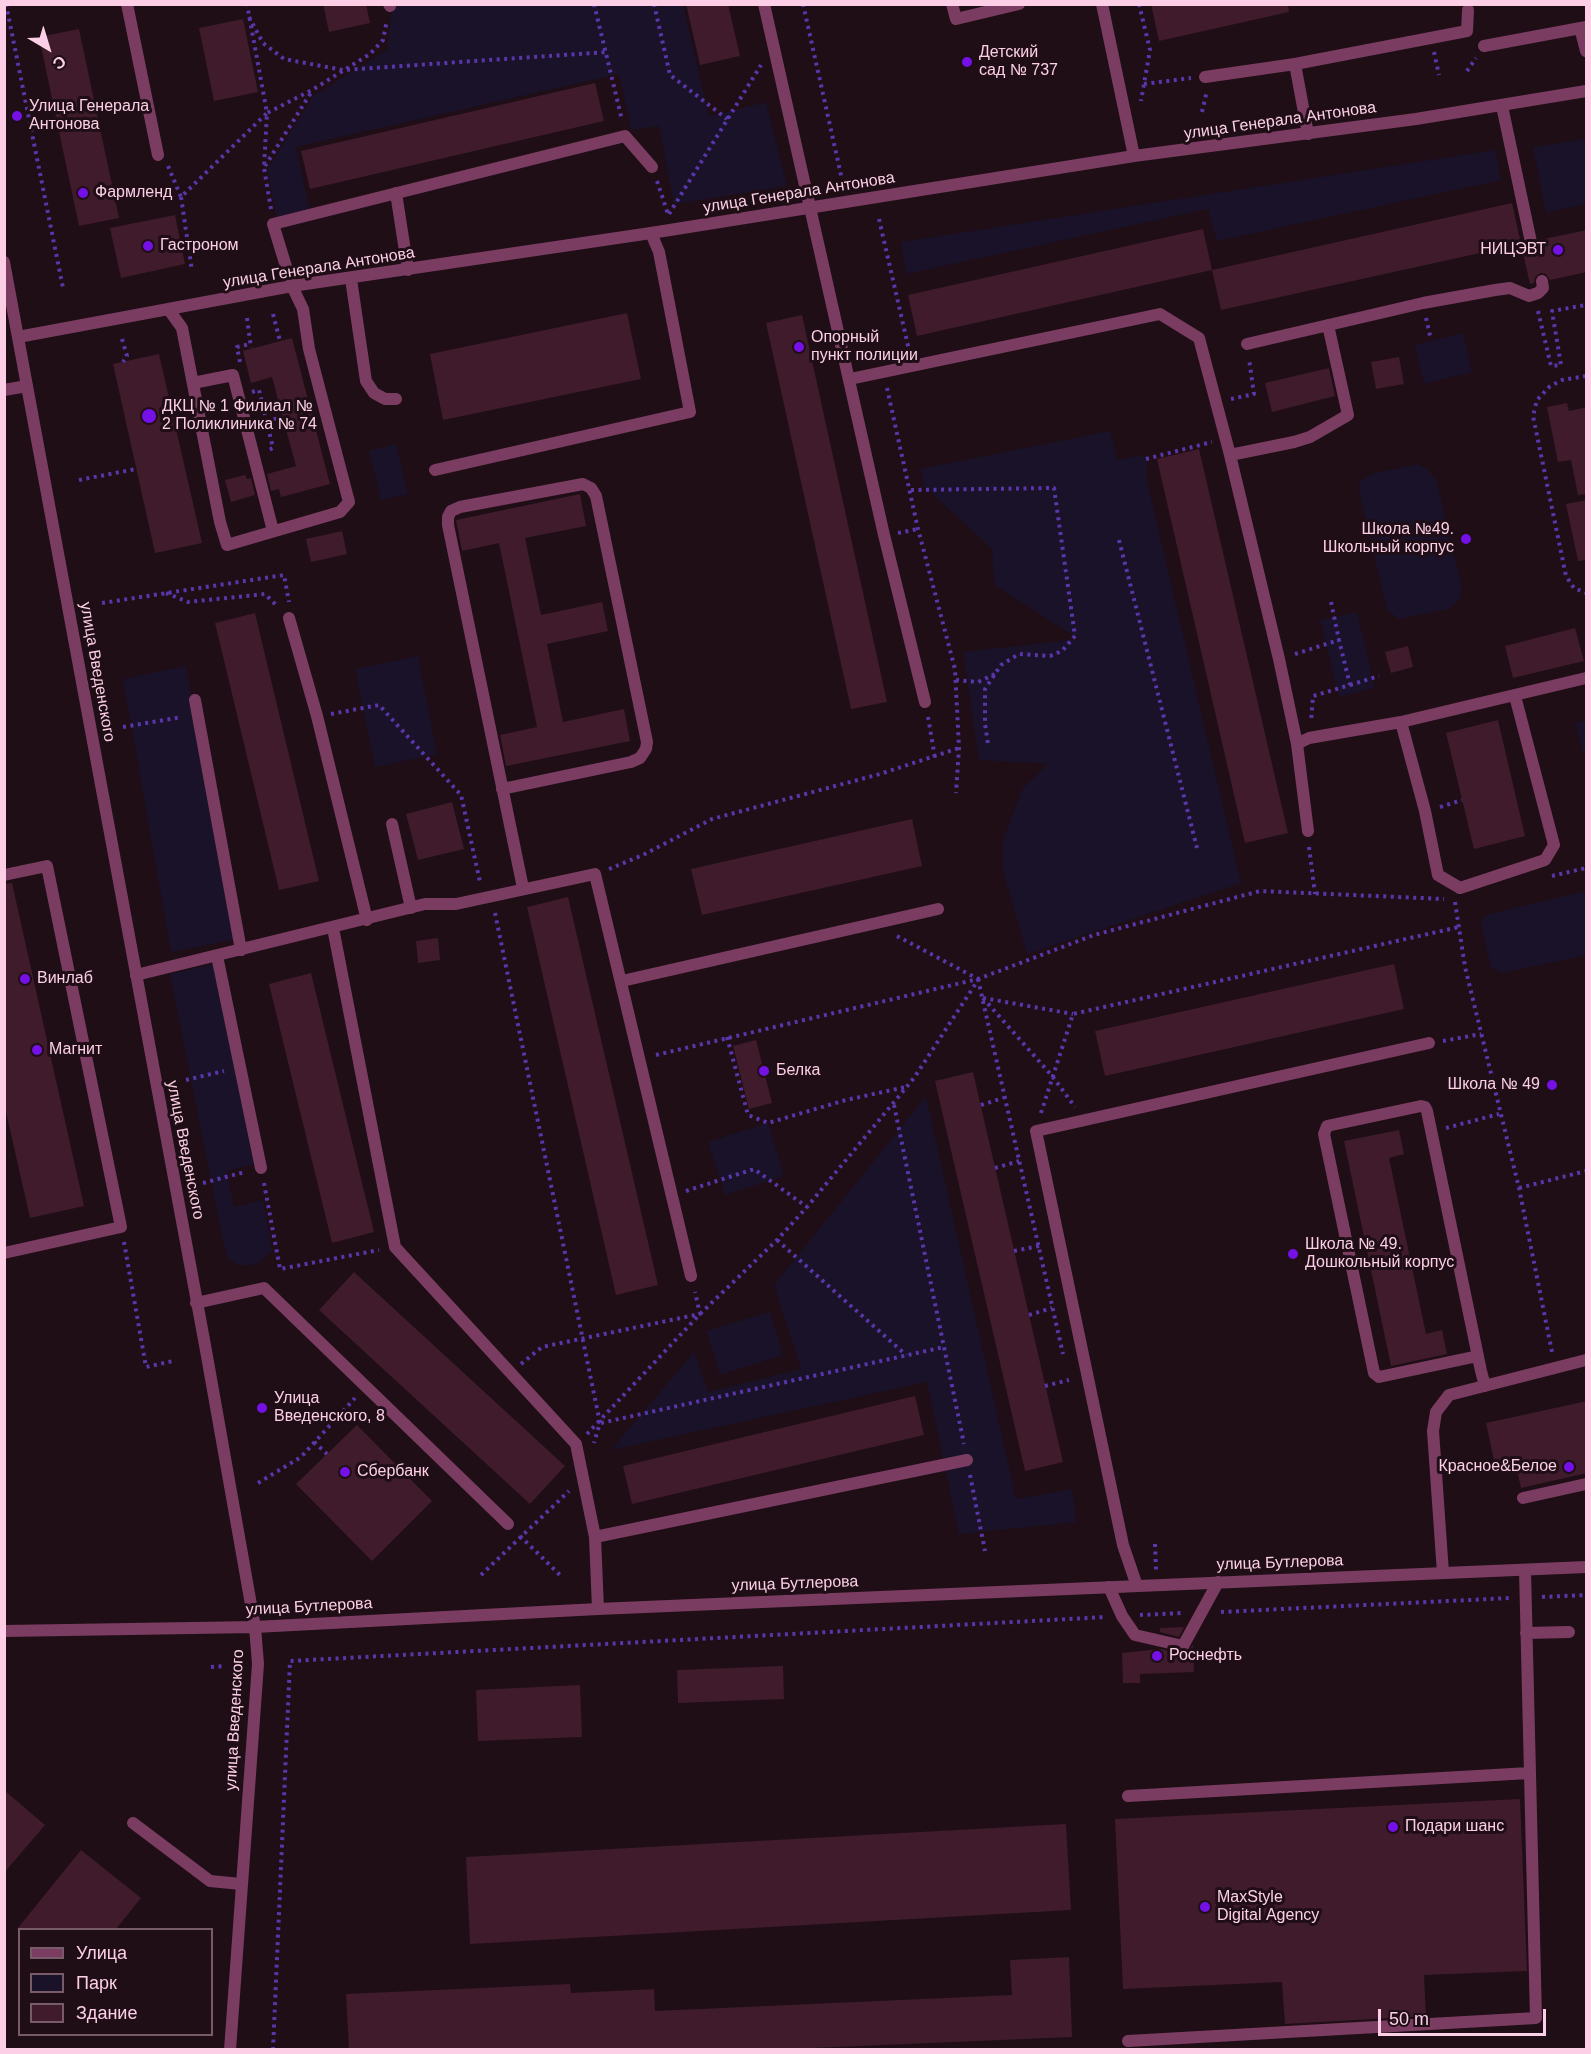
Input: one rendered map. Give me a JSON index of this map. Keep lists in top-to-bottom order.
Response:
{
  "streets": {
    "street": ["улица Генерала Антонова", "улица Введенского", "улица Бутлерова"]
  },
  "crossings": [
    ["улица Генерала Антонова", "улица Введенского"],
    ["улица Введенского", "улица Бутлерова"]
  ],
  "places": [
    "Детский сад № 737",
    "Улица Генерала Антонова",
    "Фармленд",
    "Гастроном",
    "НИЦЭВТ",
    "Опорный пункт полиции",
    "ДКЦ № 1 Филиал № 2 Поликлиника № 74",
    "Школа №49. Школьный корпус",
    "Винлаб",
    "Магнит",
    "Белка",
    "Школа № 49",
    "Школа № 49. Дошкольный корпус",
    "Улица Введенского, 8",
    "Красное&Белое",
    "Сбербанк",
    "Роснефть",
    "Подари шанс",
    "MaxStyle Digital Agency"
  ],
  "legend": ["Улица", "Парк", "Здание"],
  "scale_bar": "50 m",
  "north": "bottom right"
}
